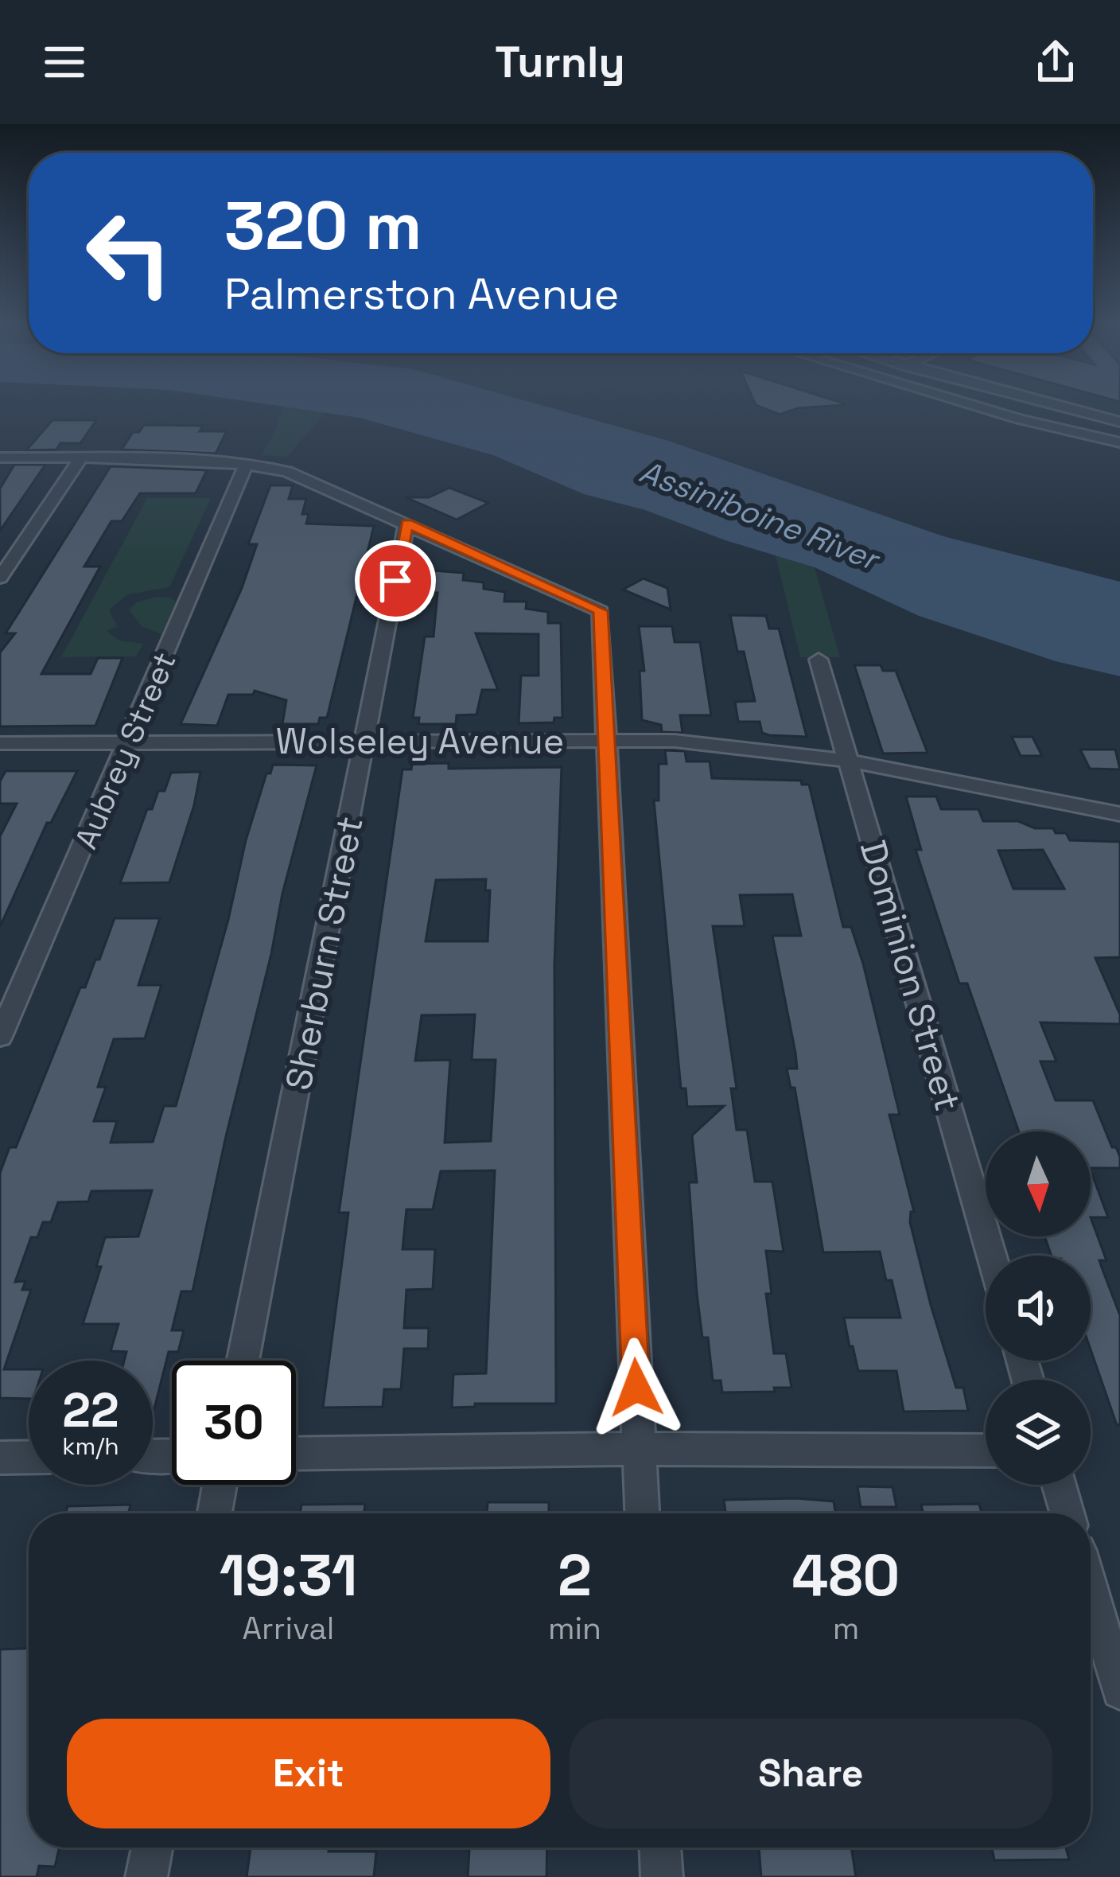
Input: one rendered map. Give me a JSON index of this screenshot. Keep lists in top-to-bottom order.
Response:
{
  "streets": {
    "street": [
      "Wolseley Avenue",
      "Aubrey Street",
      "Sherburn Street",
      "Dominion Street"
    ]
  },
  "crossings": [
    ["Wolseley Avenue", "Aubrey Street"],
    ["Wolseley Avenue", "Sherburn Street"],
    ["Wolseley Avenue", "Dominion Street"]
  ],
  "water": ["Assiniboine River"],
  "north": "bottom",
  "page": {
    "header": "Turnly",
    "turn": ["320 m", "Palmerston Avenue"],
    "speed": "22 km/h",
    "limit": "30",
    "eta": [
      "19:31",
      "Arrival",
      "2",
      "min",
      "480",
      "m"
    ],
    "buttons": ["Exit", "Share"]
  }
}
